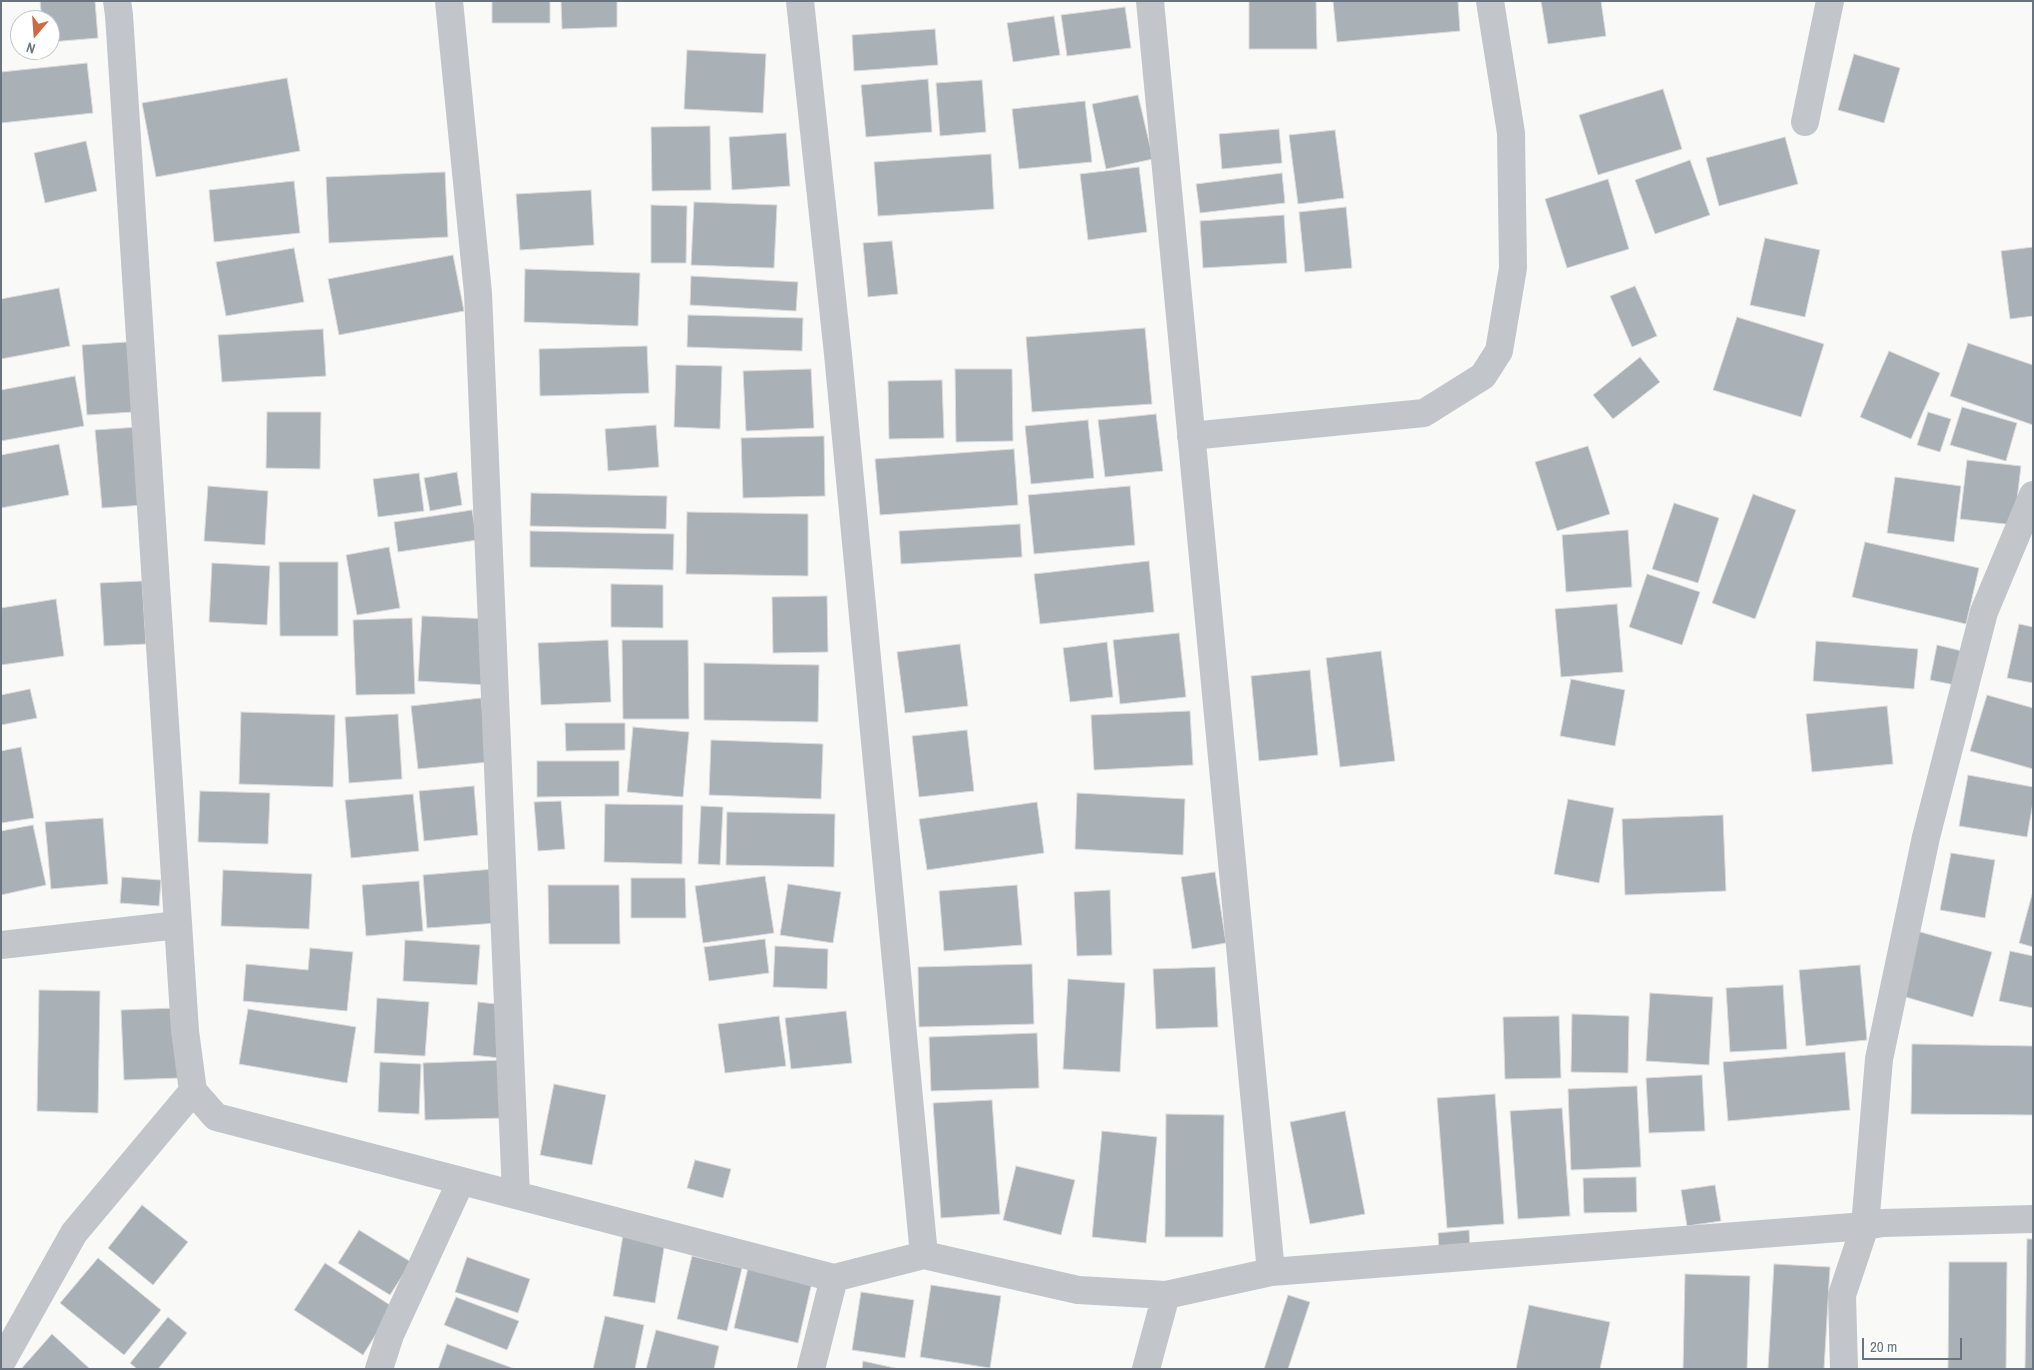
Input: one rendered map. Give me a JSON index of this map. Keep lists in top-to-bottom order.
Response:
{
  "scale_bar": "20 m",
  "north": "bottom"
}
